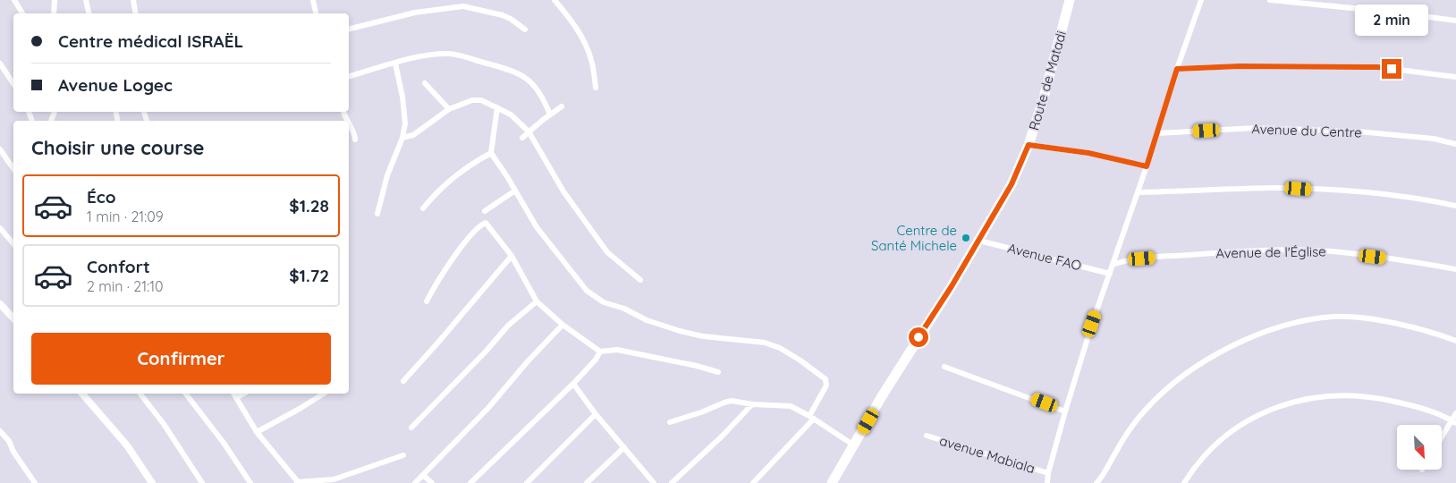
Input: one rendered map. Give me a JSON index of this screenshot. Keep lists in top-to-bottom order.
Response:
{
  "streets": {
    "highway": ["Route de Matadi"],
    "street": [
      "Avenue du Centre",
      "Avenue de l'Église",
      "Avenue FAO",
      "avenue Mabiala"
    ]
  },
  "crossings": [
    ["Route de Matadi", "Avenue FAO"]
  ],
  "places": ["Centre de Santé Michele"],
  "north": "bottom right",
  "page": {
    "bubble": "2 min",
    "banner": ["Centre médical ISRAËL", "Avenue Logec"],
    "heading": "Choisir une course",
    "list": [
      {
        "name": "Éco",
        "note": "1 min · 21:09",
        "value": "$1.28"
      },
      {
        "name": "Confort",
        "note": "2 min · 21:10",
        "value": "$1.72"
      }
    ],
    "buttons": "Confirmer"
  }
}
